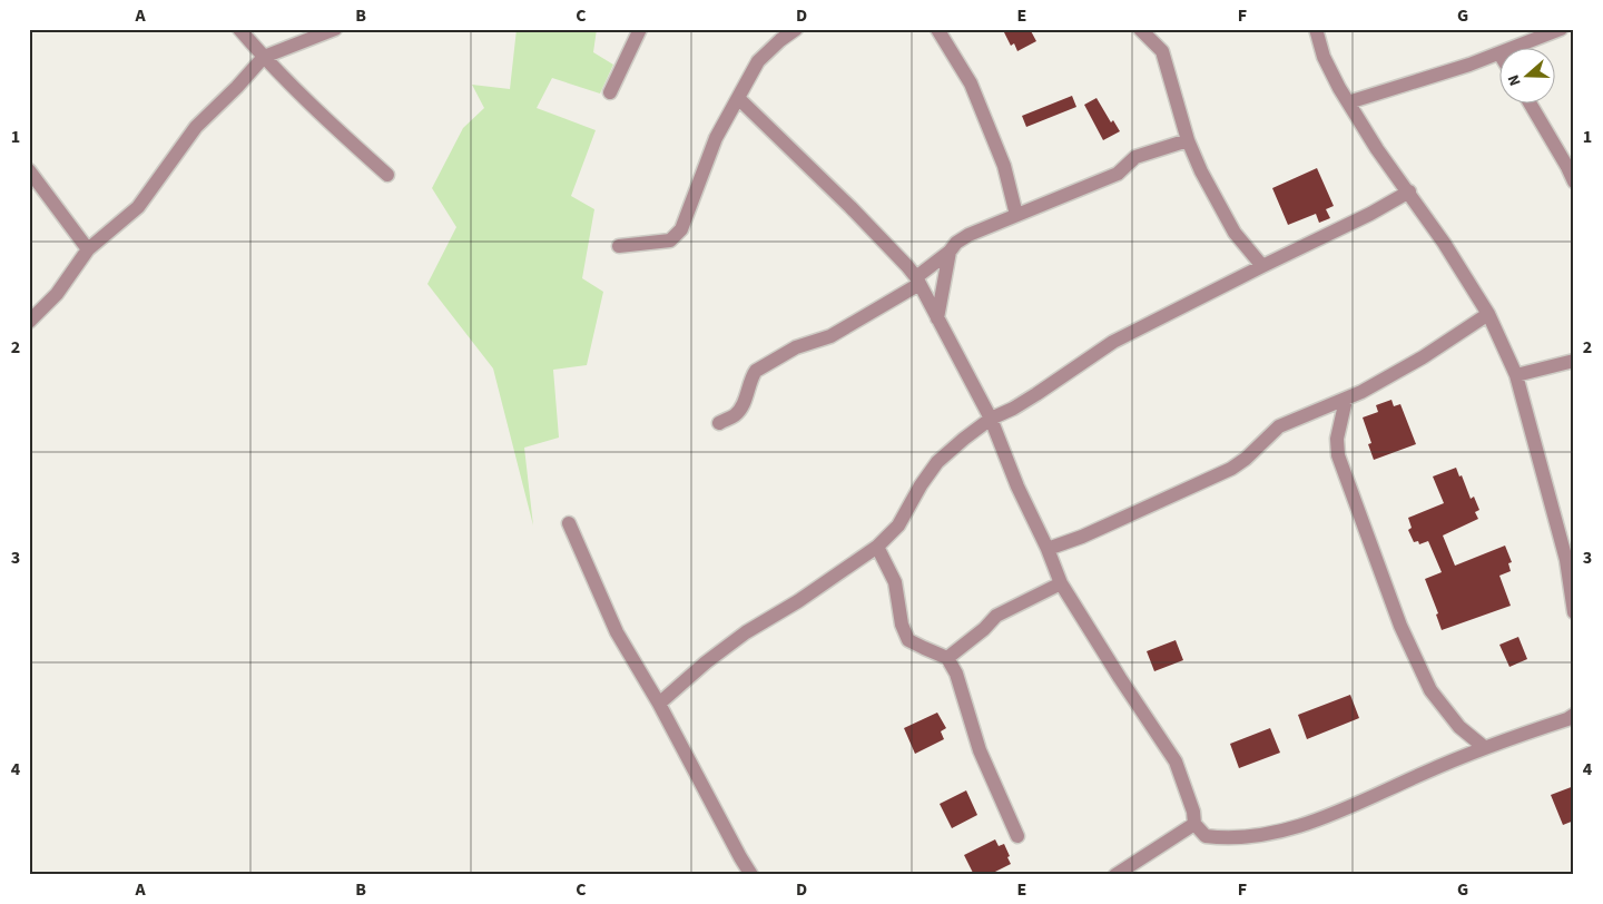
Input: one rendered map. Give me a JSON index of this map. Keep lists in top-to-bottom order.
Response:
{
  "north": "left",
  "grid": {
    "columns": [
      "A",
      "B",
      "C",
      "D",
      "E",
      "F",
      "G"
    ],
    "rows": [
      "1",
      "2",
      "3",
      "4"
    ]
  }
}
